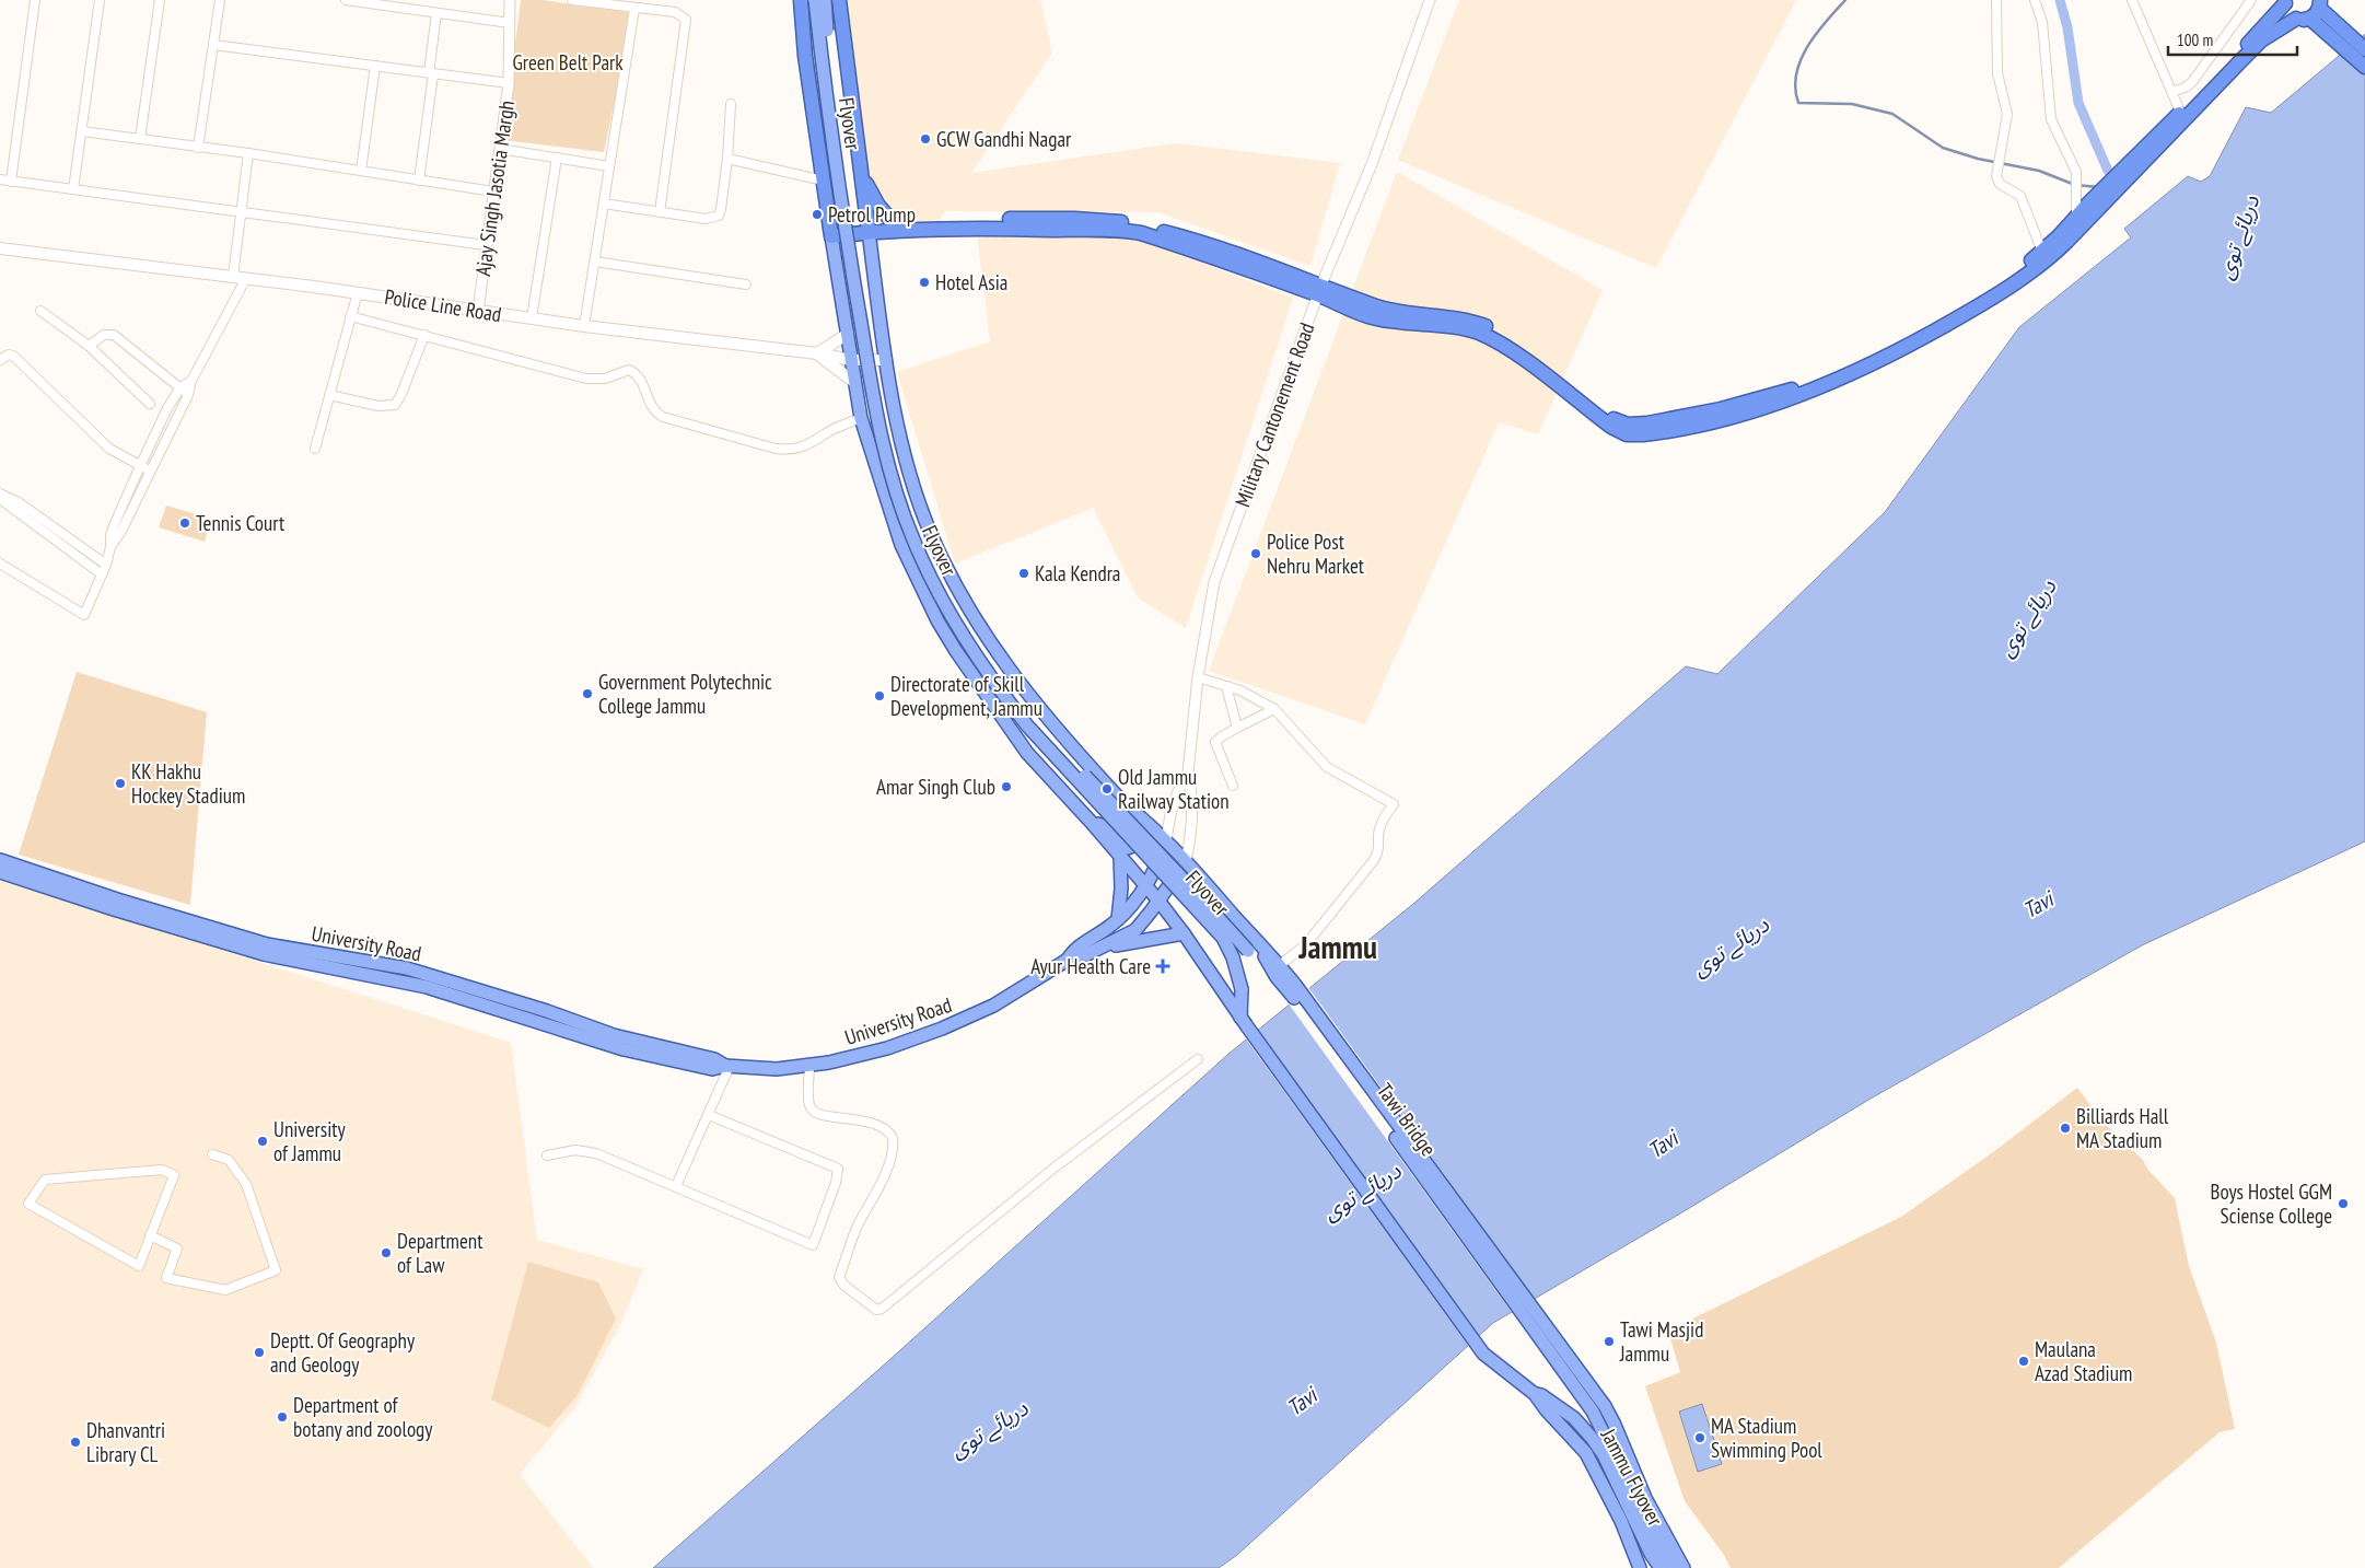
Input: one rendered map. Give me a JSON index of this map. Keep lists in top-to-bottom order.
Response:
{
  "streets": {
    "main road": [
      "Flyover",
      "Police Line Road",
      "University Road",
      "Tawi Bridge",
      "Jammu Flyover"
    ],
    "street": ["Ajay Singh Jasotia Margh", "Military Cantonement Road"]
  },
  "crossings": [
    ["Flyover", "Tawi Bridge"],
    ["Ajay Singh Jasotia Margh", "Police Line Road"],
    ["Tawi Bridge", "Jammu Flyover"]
  ],
  "districts": ["Jammu"],
  "water": ["دریائے توی", "Tavi"],
  "parks": ["Green Belt Park"],
  "places": {
    "other": [
      "GCW Gandhi Nagar",
      "Petrol Pump",
      "Hotel Asia",
      "Tennis Court",
      "Police Post Nehru Market",
      "Kala Kendra",
      "Government Polytechnic College Jammu",
      "Directorate of Skill Development, Jammu",
      "KK Hakhu Hockey Stadium",
      "Amar Singh Club",
      "Old Jammu Railway Station",
      "Billiards Hall MA Stadium",
      "University of Jammu",
      "Boys Hostel GGM Sciense College",
      "Department of Law",
      "Tawi Masjid Jammu",
      "Deptt. Of Geography and Geology",
      "Maulana Azad Stadium",
      "Department of botany and zoology",
      "MA Stadium Swimming Pool",
      "Dhanvantri Library CL"
    ],
    "health": ["Ayur Health Care"]
  },
  "scale_bar": "100 m"
}
